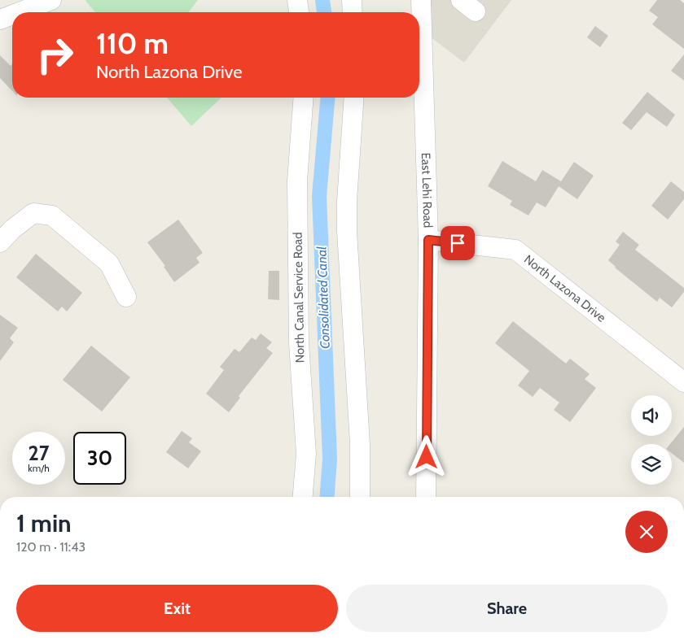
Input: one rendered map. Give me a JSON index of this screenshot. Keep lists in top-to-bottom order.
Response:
{
  "streets": {
    "street": ["East Lehi Road", "North Lazona Drive", "North Canal Service Road"]
  },
  "crossings": [
    ["East Lehi Road", "North Lazona Drive"]
  ],
  "water": ["Consolidated Canal"],
  "page": {
    "turn": ["110 m", "North Lazona Drive"],
    "speed": "27 km/h",
    "limit": "30",
    "heading": ["1 min", "120 m · 11:43"],
    "buttons": ["Exit", "Share"]
  }
}
